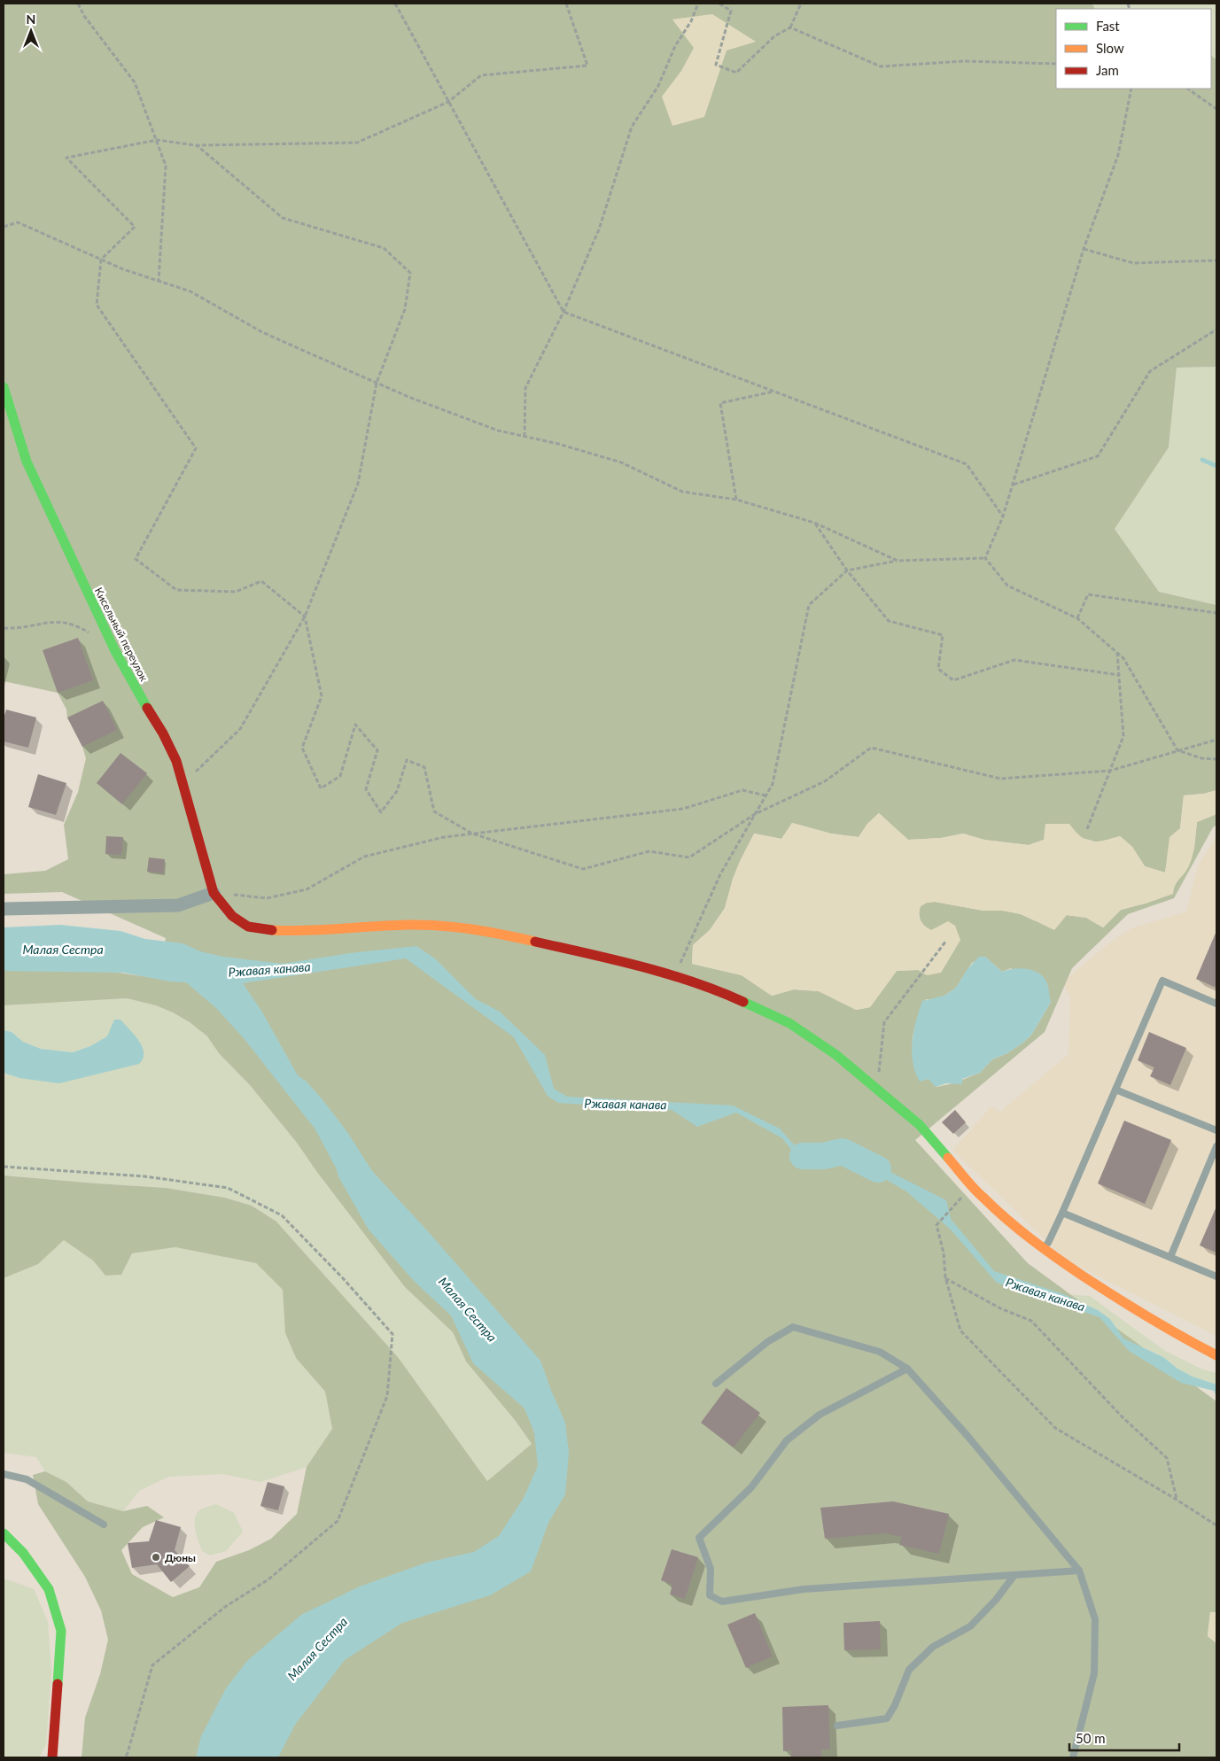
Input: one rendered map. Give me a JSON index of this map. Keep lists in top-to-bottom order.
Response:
{
  "streets": {
    "street": ["Кисельный переулок"]
  },
  "water": ["Малая Сестра", "Ржавая канава"],
  "places": ["Дюны"],
  "legend": ["Fast", "Slow", "Jam"],
  "scale_bar": "50 m",
  "north": "top"
}
